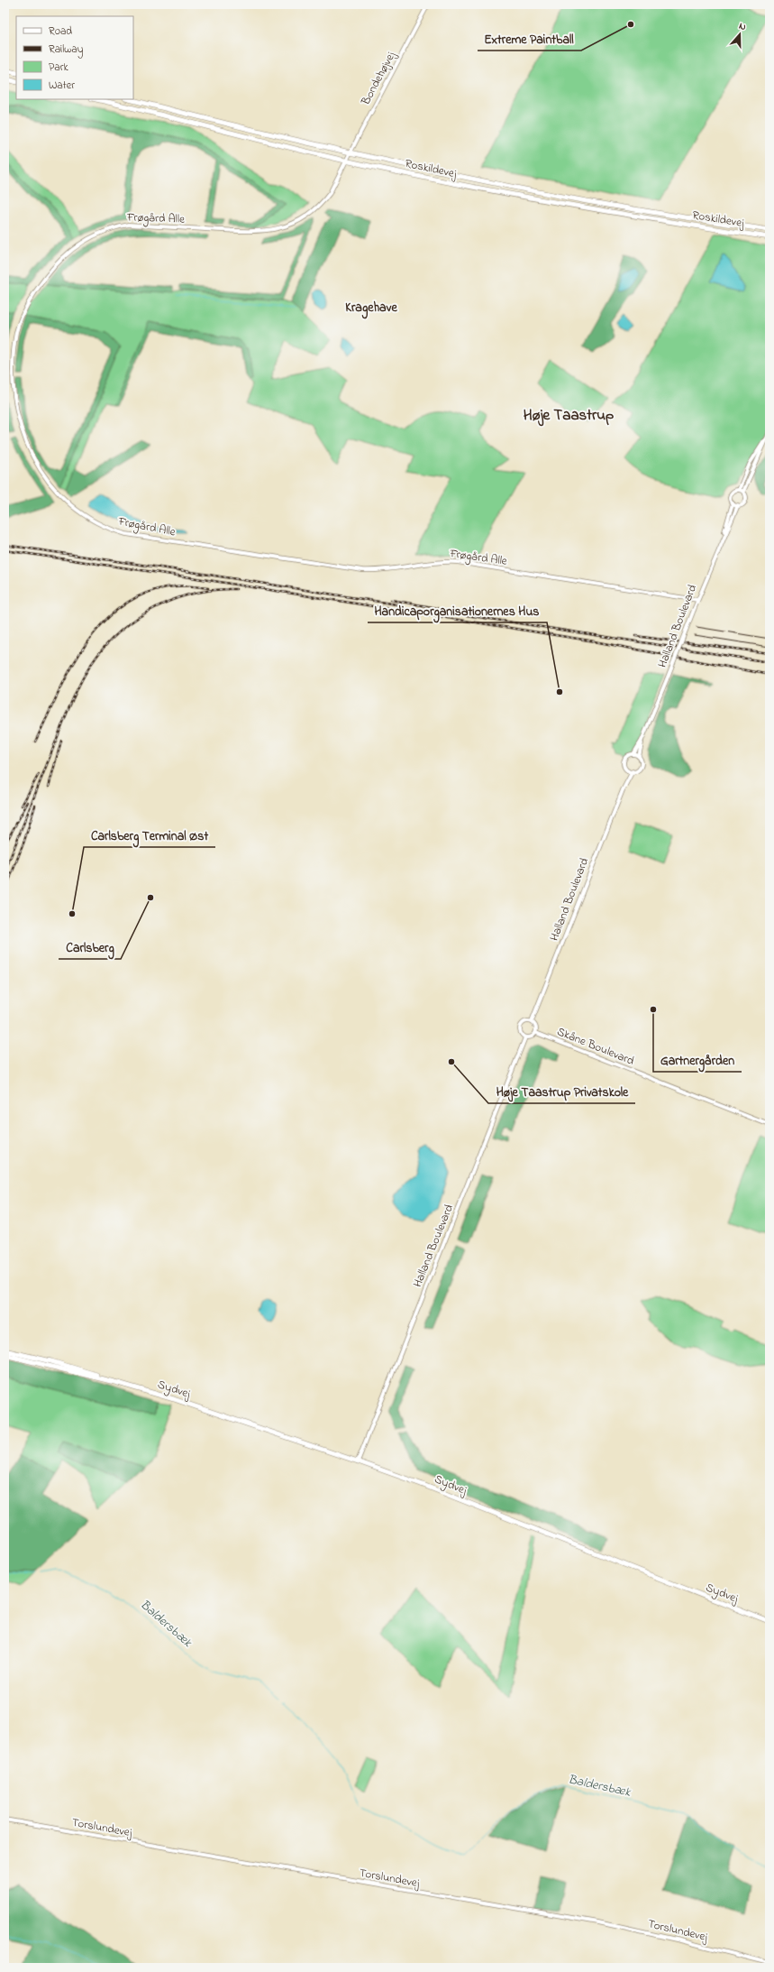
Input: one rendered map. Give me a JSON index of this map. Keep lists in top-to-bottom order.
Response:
{
  "streets": {
    "main road": ["Roskildevej", "Sydvej"],
    "street": [
      "Bondehøjvej",
      "Frøgård Alle",
      "Halland Boulevard",
      "Skåne Boulevard",
      "Torslundevej"
    ]
  },
  "crossings": [
    ["Bondehøjvej", "Roskildevej"],
    ["Bondehøjvej", "Frøgård Alle"],
    ["Roskildevej", "Frøgård Alle"],
    ["Frøgård Alle", "Halland Boulevard"],
    ["Halland Boulevard", "Skåne Boulevard"],
    ["Halland Boulevard", "Sydvej"]
  ],
  "districts": ["Kragehave", "Høje Taastrup"],
  "water": ["Baldersbæk"],
  "places": [
    "Extreme Paintball",
    "Handicaporganisationernes Hus",
    "Carlsberg",
    "Carlsberg Terminal Øst",
    "Gartnergården",
    "Høje Taastrup Privatskole"
  ],
  "legend": [
    "Road",
    "Railway",
    "Park",
    "Water"
  ],
  "north": "top"
}
